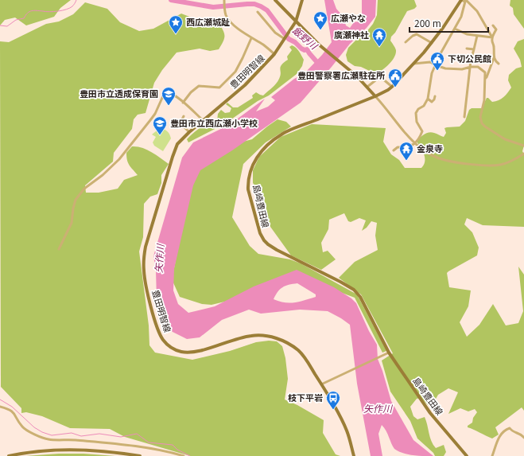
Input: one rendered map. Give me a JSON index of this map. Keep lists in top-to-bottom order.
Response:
{
  "streets": {
    "main road": ["豊田明智線", "島崎豊田線"]
  },
  "water": ["飯野川", "矢作川"],
  "places": {
    "place": ["広瀬やな", "西広瀬城趾"],
    "temple": ["廣瀬神社", "金泉寺"],
    "public building": ["下切公民館", "豊田警察署広瀬駐在所"],
    "school or university": ["豊田市立透成保育園", "豊田市立西広瀬小学校"],
    "bus stop": ["枝下平岩"]
  },
  "scale_bar": "200 m"
}
